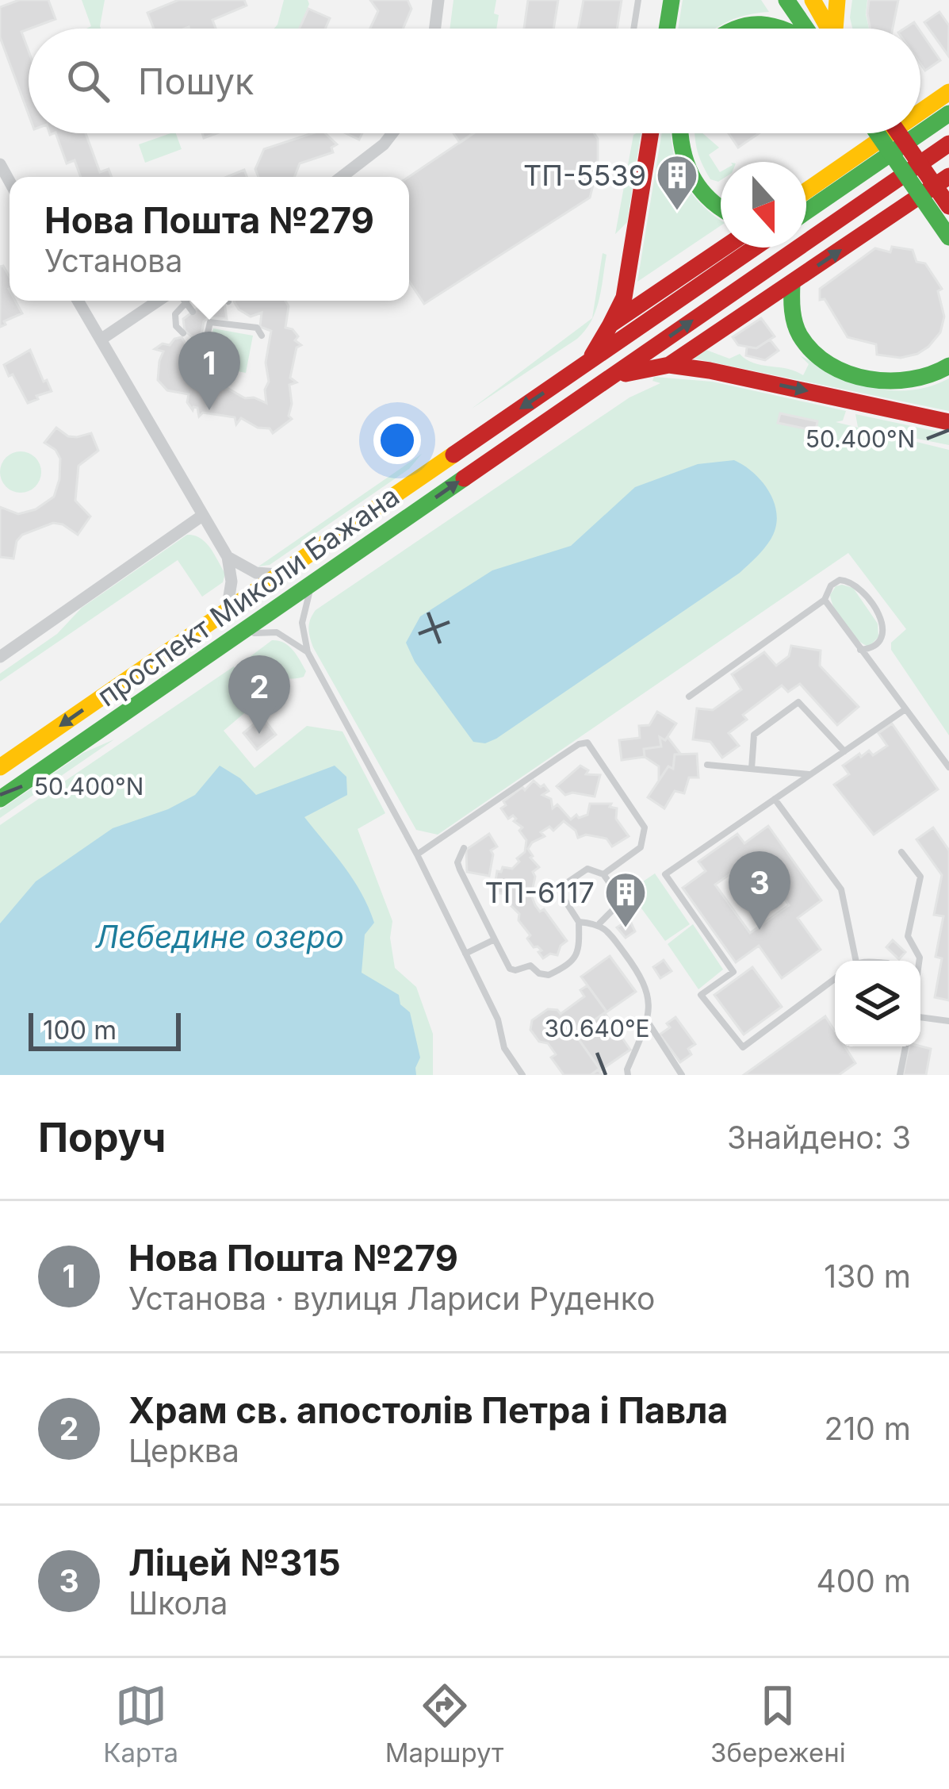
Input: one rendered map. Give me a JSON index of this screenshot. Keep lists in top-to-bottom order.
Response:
{
  "streets": {
    "main road": ["проспект Миколи Бажана"]
  },
  "water": ["Лебедине озеро"],
  "places": {
    "building": ["ТП-5539", "ТП-6117"]
  },
  "scale_bar": "100 m",
  "north": "bottom",
  "page": {
    "search": "Пошук",
    "popup": ["Нова Пошта №279", "Установа"],
    "pins": ["1", "2", "3"],
    "scale": "100 m",
    "heading": ["Поруч", "Знайдено: 3"],
    "list": [
      {
        "mark": "1",
        "name": "Нова Пошта №279",
        "note": "Установа · вулиця Лариси Руденко",
        "value": "130 m"
      },
      {
        "mark": "2",
        "name": "Храм св. апостолів Петра і Павла",
        "note": "Церква",
        "value": "210 m"
      },
      {
        "mark": "3",
        "name": "Ліцей №315",
        "note": "Школа",
        "value": "400 m"
      }
    ],
    "nav": ["Карта", "Маршрут", "Збережені"]
  },
  "coordinates": ["50.400°N", "30.640°E"]
}
